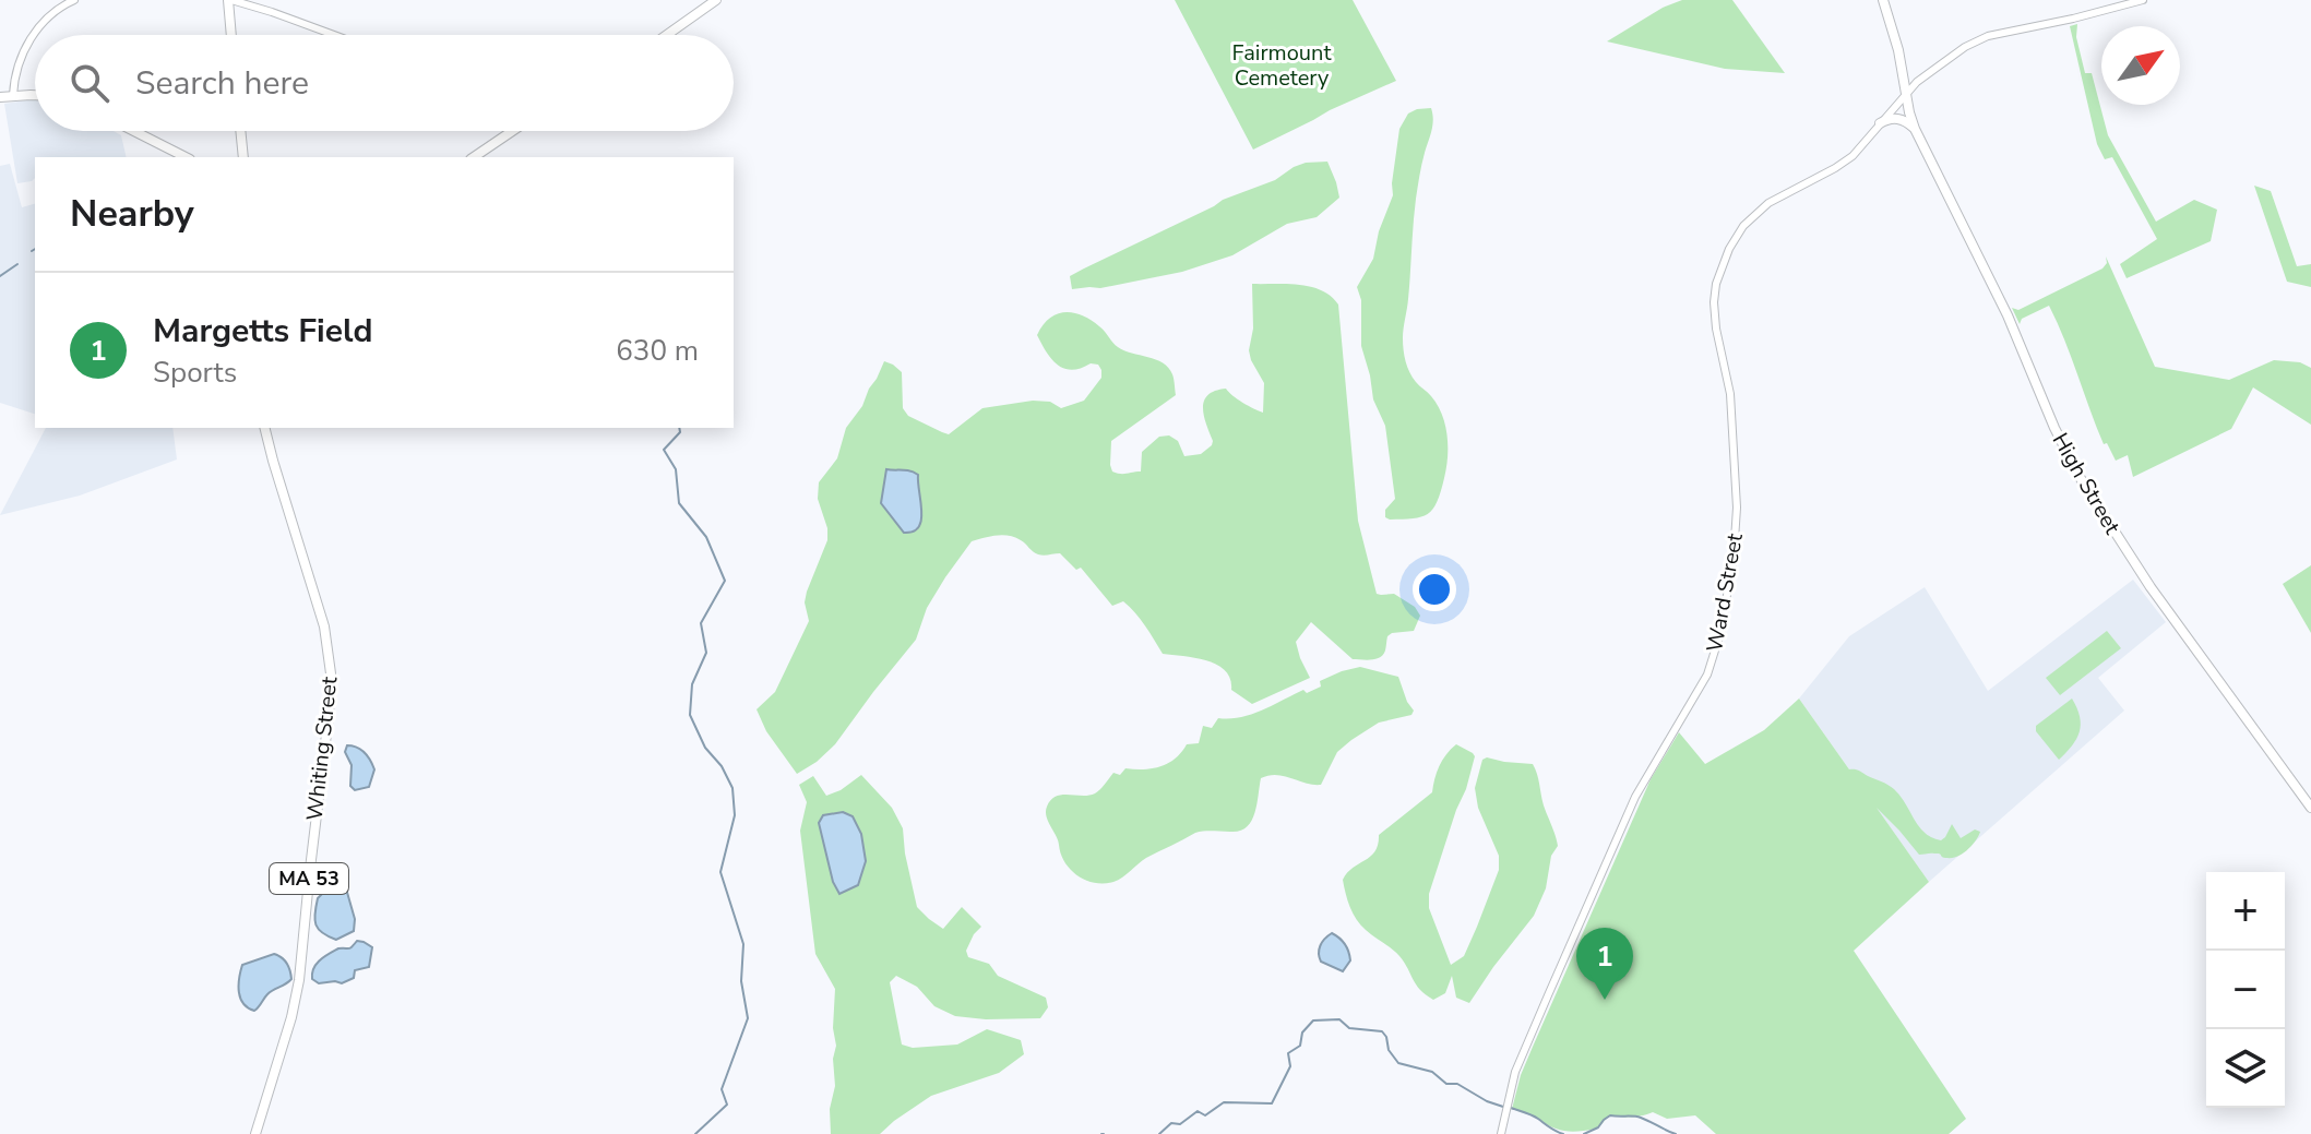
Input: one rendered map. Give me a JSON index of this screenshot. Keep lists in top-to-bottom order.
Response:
{
  "streets": {
    "main road": ["High Street", "Whiting Street", "MA 53"],
    "street": ["Ward Street"]
  },
  "crossings": [
    ["High Street", "Ward Street"]
  ],
  "parks": ["Fairmount Cemetery"],
  "north": "top right",
  "page": {
    "search": "Search here",
    "heading": "Nearby",
    "list": [
      {
        "mark": "1",
        "name": "Margetts Field",
        "note": "Sports",
        "value": "630 m"
      }
    ],
    "map_buttons": ["+", "−"],
    "pins": "1"
  }
}
